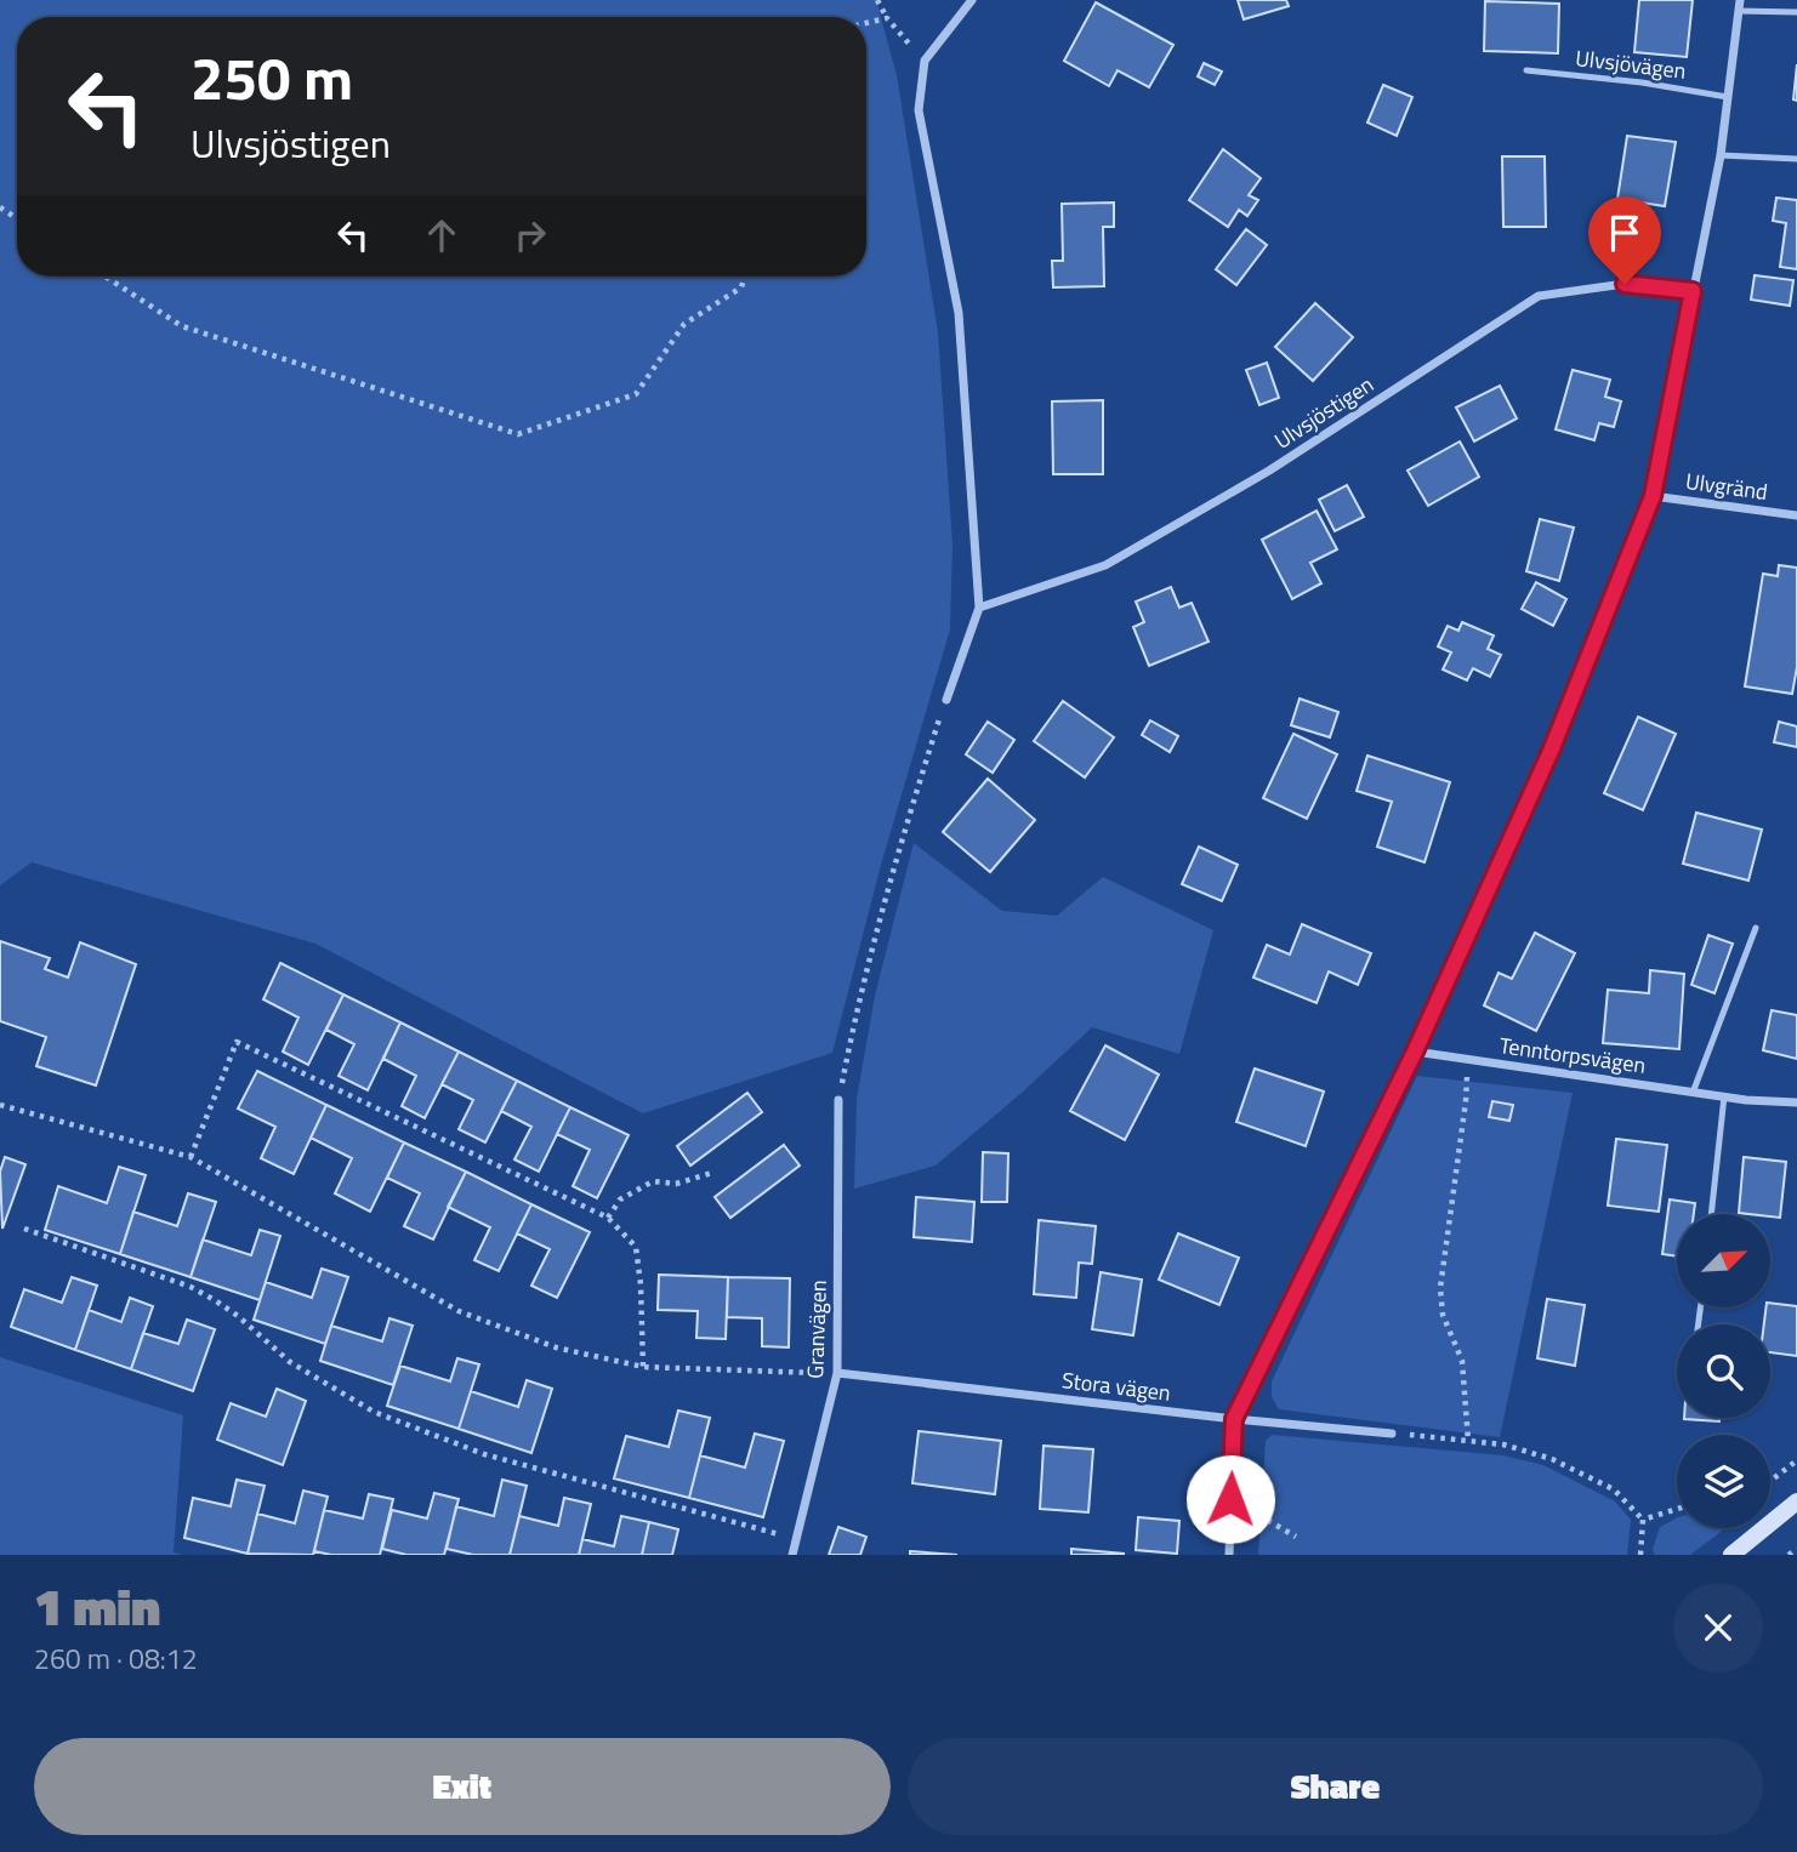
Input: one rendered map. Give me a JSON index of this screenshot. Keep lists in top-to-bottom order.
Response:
{
  "streets": {
    "street": [
      "Ulvsjöstigen",
      "Ulvgränd",
      "Tenntorpsvägen",
      "Granvägen",
      "Stora vägen"
    ],
    "lane": ["Ulvsjövägen"]
  },
  "crossings": [
    ["Granvägen", "Stora vägen"]
  ],
  "north": "top right",
  "page": {
    "turn": ["250 m", "Ulvsjöstigen"],
    "heading": ["1 min", "260 m · 08:12"],
    "buttons": ["Exit", "Share"]
  }
}
